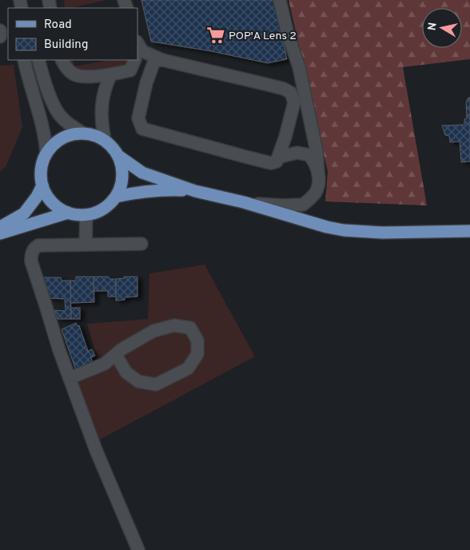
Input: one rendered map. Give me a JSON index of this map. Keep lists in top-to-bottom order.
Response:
{
  "places": {
    "supermarket": ["POP'A Lens 2"]
  },
  "legend": ["Road", "Building"],
  "north": "left"
}
